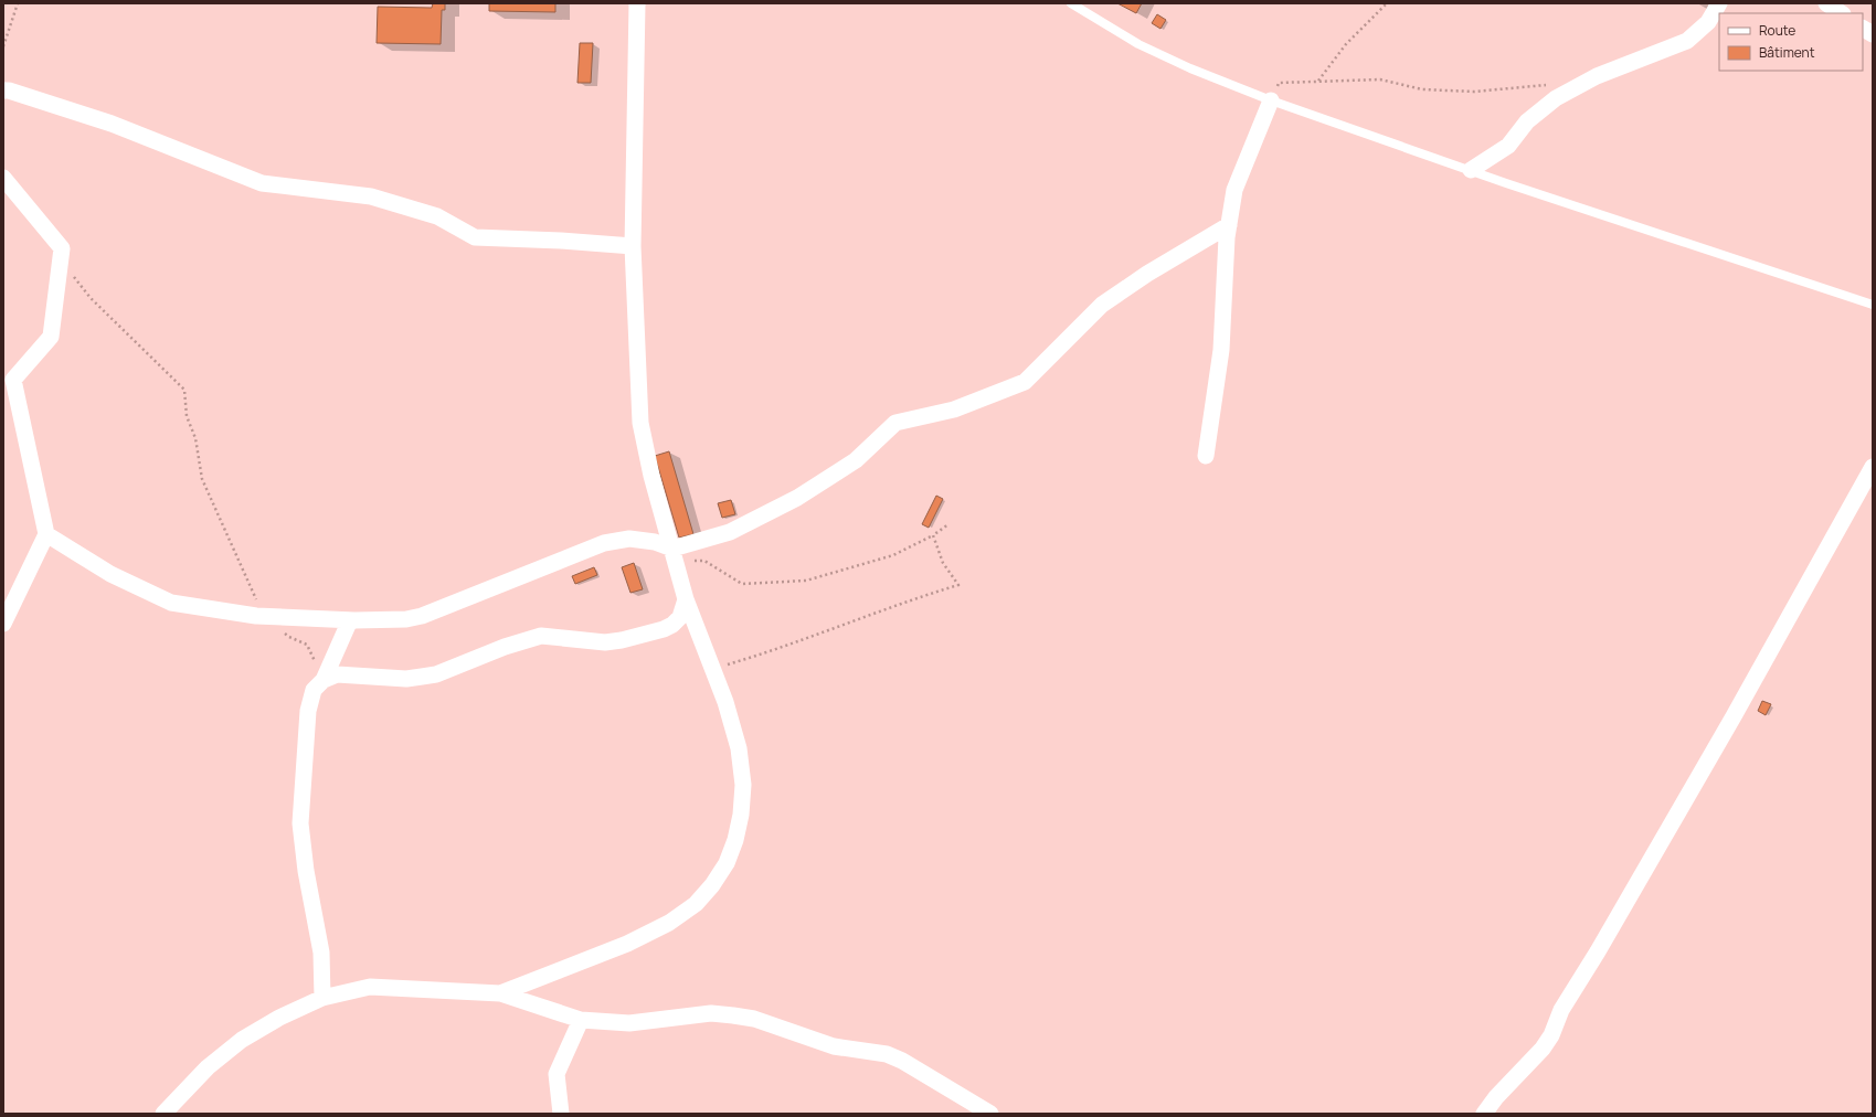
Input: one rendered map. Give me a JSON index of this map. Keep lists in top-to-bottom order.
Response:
{
  "legend": ["Route", "Bâtiment"]
}
